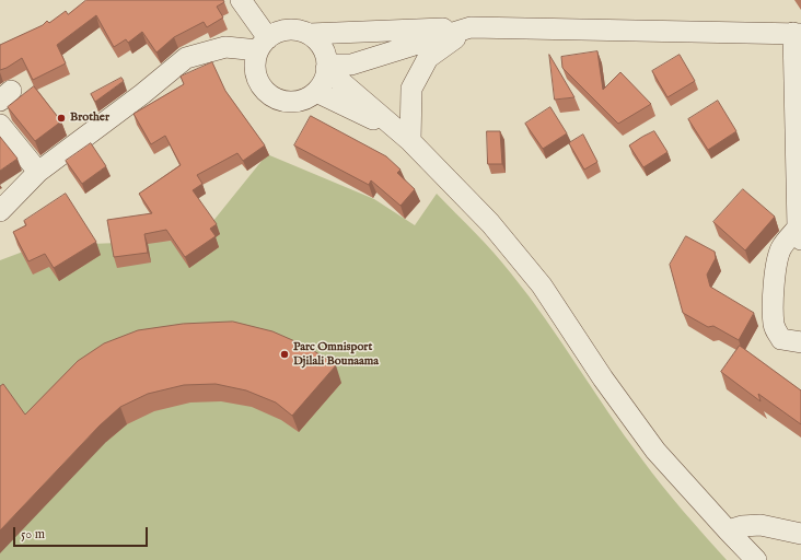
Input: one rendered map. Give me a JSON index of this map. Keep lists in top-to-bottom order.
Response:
{
  "places": ["Brother", "Parc Omnisport Djilali Bounaama"],
  "scale_bar": "50 m"
}
